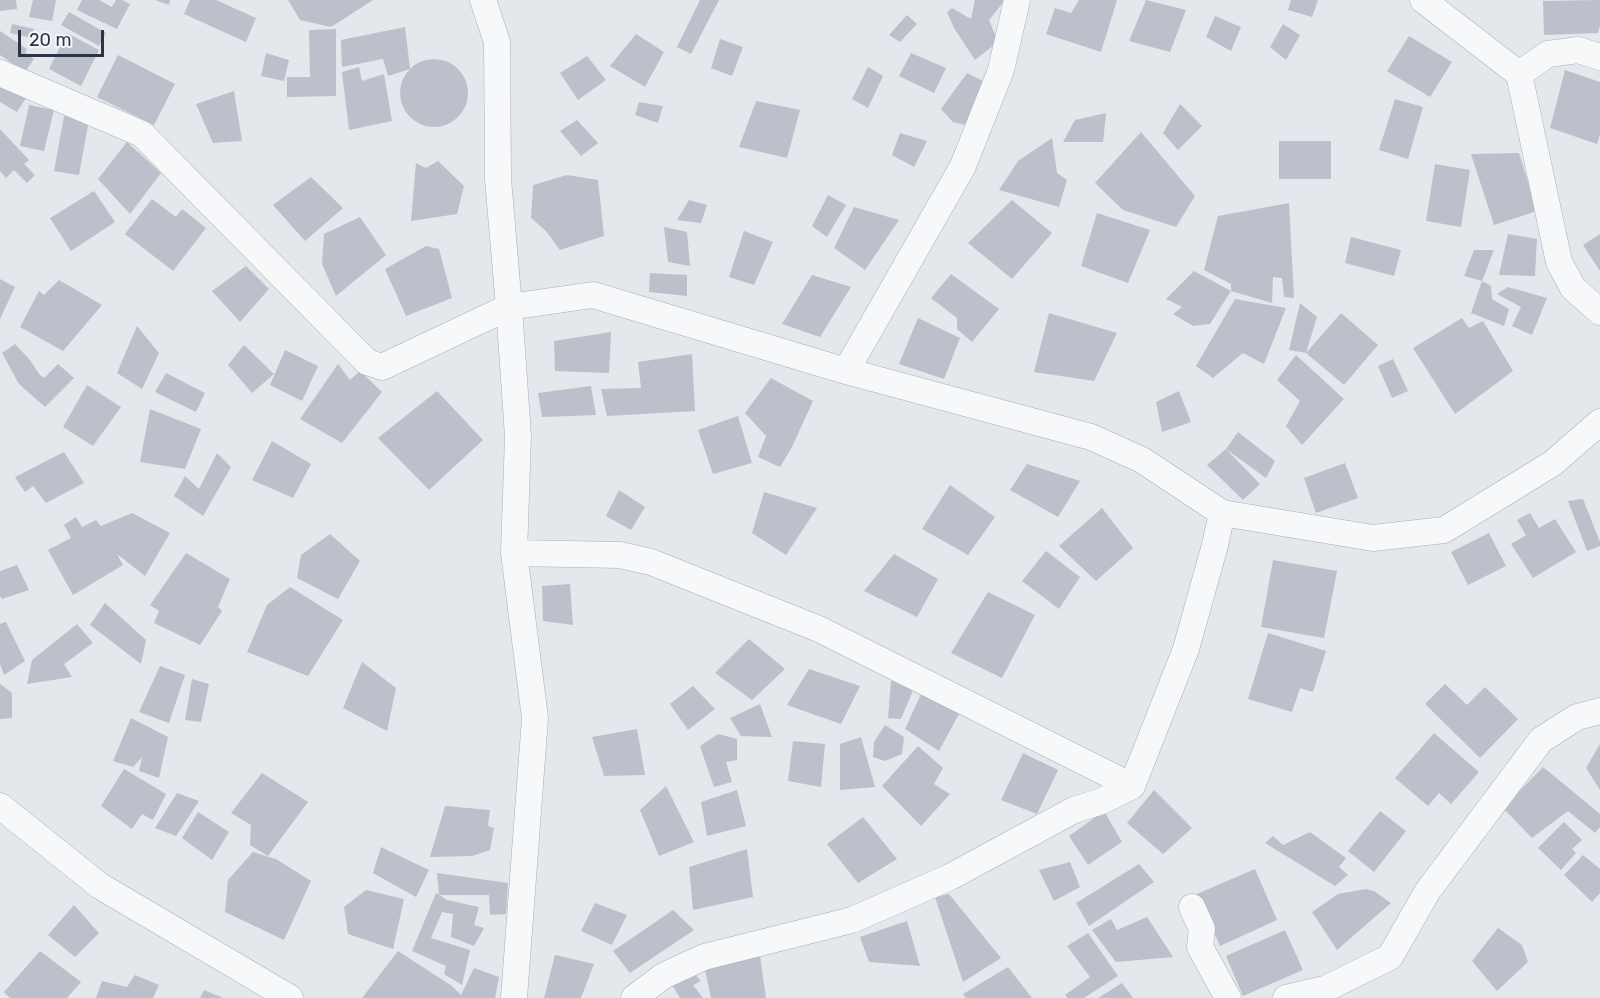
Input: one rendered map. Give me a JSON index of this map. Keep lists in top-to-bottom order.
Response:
{
  "scale_bar": "20 m"
}
